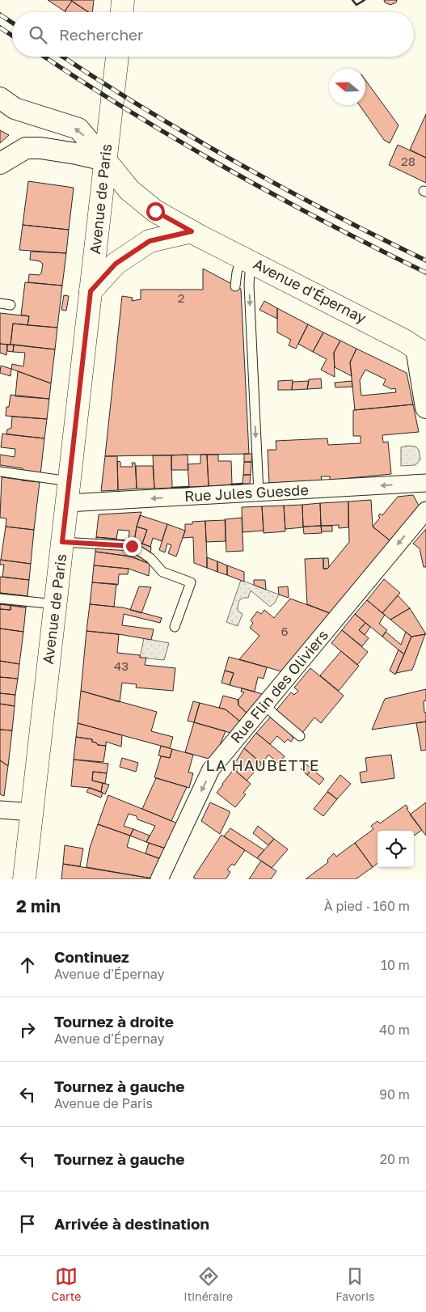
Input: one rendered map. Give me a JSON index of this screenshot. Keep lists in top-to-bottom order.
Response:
{
  "streets": {
    "main road": ["Avenue de Paris", "Avenue d'Épernay"],
    "street": ["Rue Jules Guesde", "Rue Flin des Oliviers"]
  },
  "crossings": [
    ["Avenue de Paris", "Avenue d'Épernay"],
    ["Avenue de Paris", "Rue Jules Guesde"]
  ],
  "one_way": ["Rue Jules Guesde", "Rue Flin des Oliviers"],
  "districts": ["LA HAUBETTE"],
  "house_numbers": [
    "28",
    "2",
    "6",
    "43"
  ],
  "north": "left",
  "page": {
    "search": "Rechercher",
    "heading": ["2 min", "À pied · 160 m"],
    "list": [
      ["Continuez", "Avenue d'Épernay", "10 m"],
      ["Tournez à droite", "Avenue d'Épernay", "40 m"],
      ["Tournez à gauche", "Avenue de Paris", "90 m"],
      ["Tournez à gauche", "20 m"],
      "Arrivée à destination"
    ],
    "nav": ["Carte", "Itinéraire", "Favoris"]
  }
}
